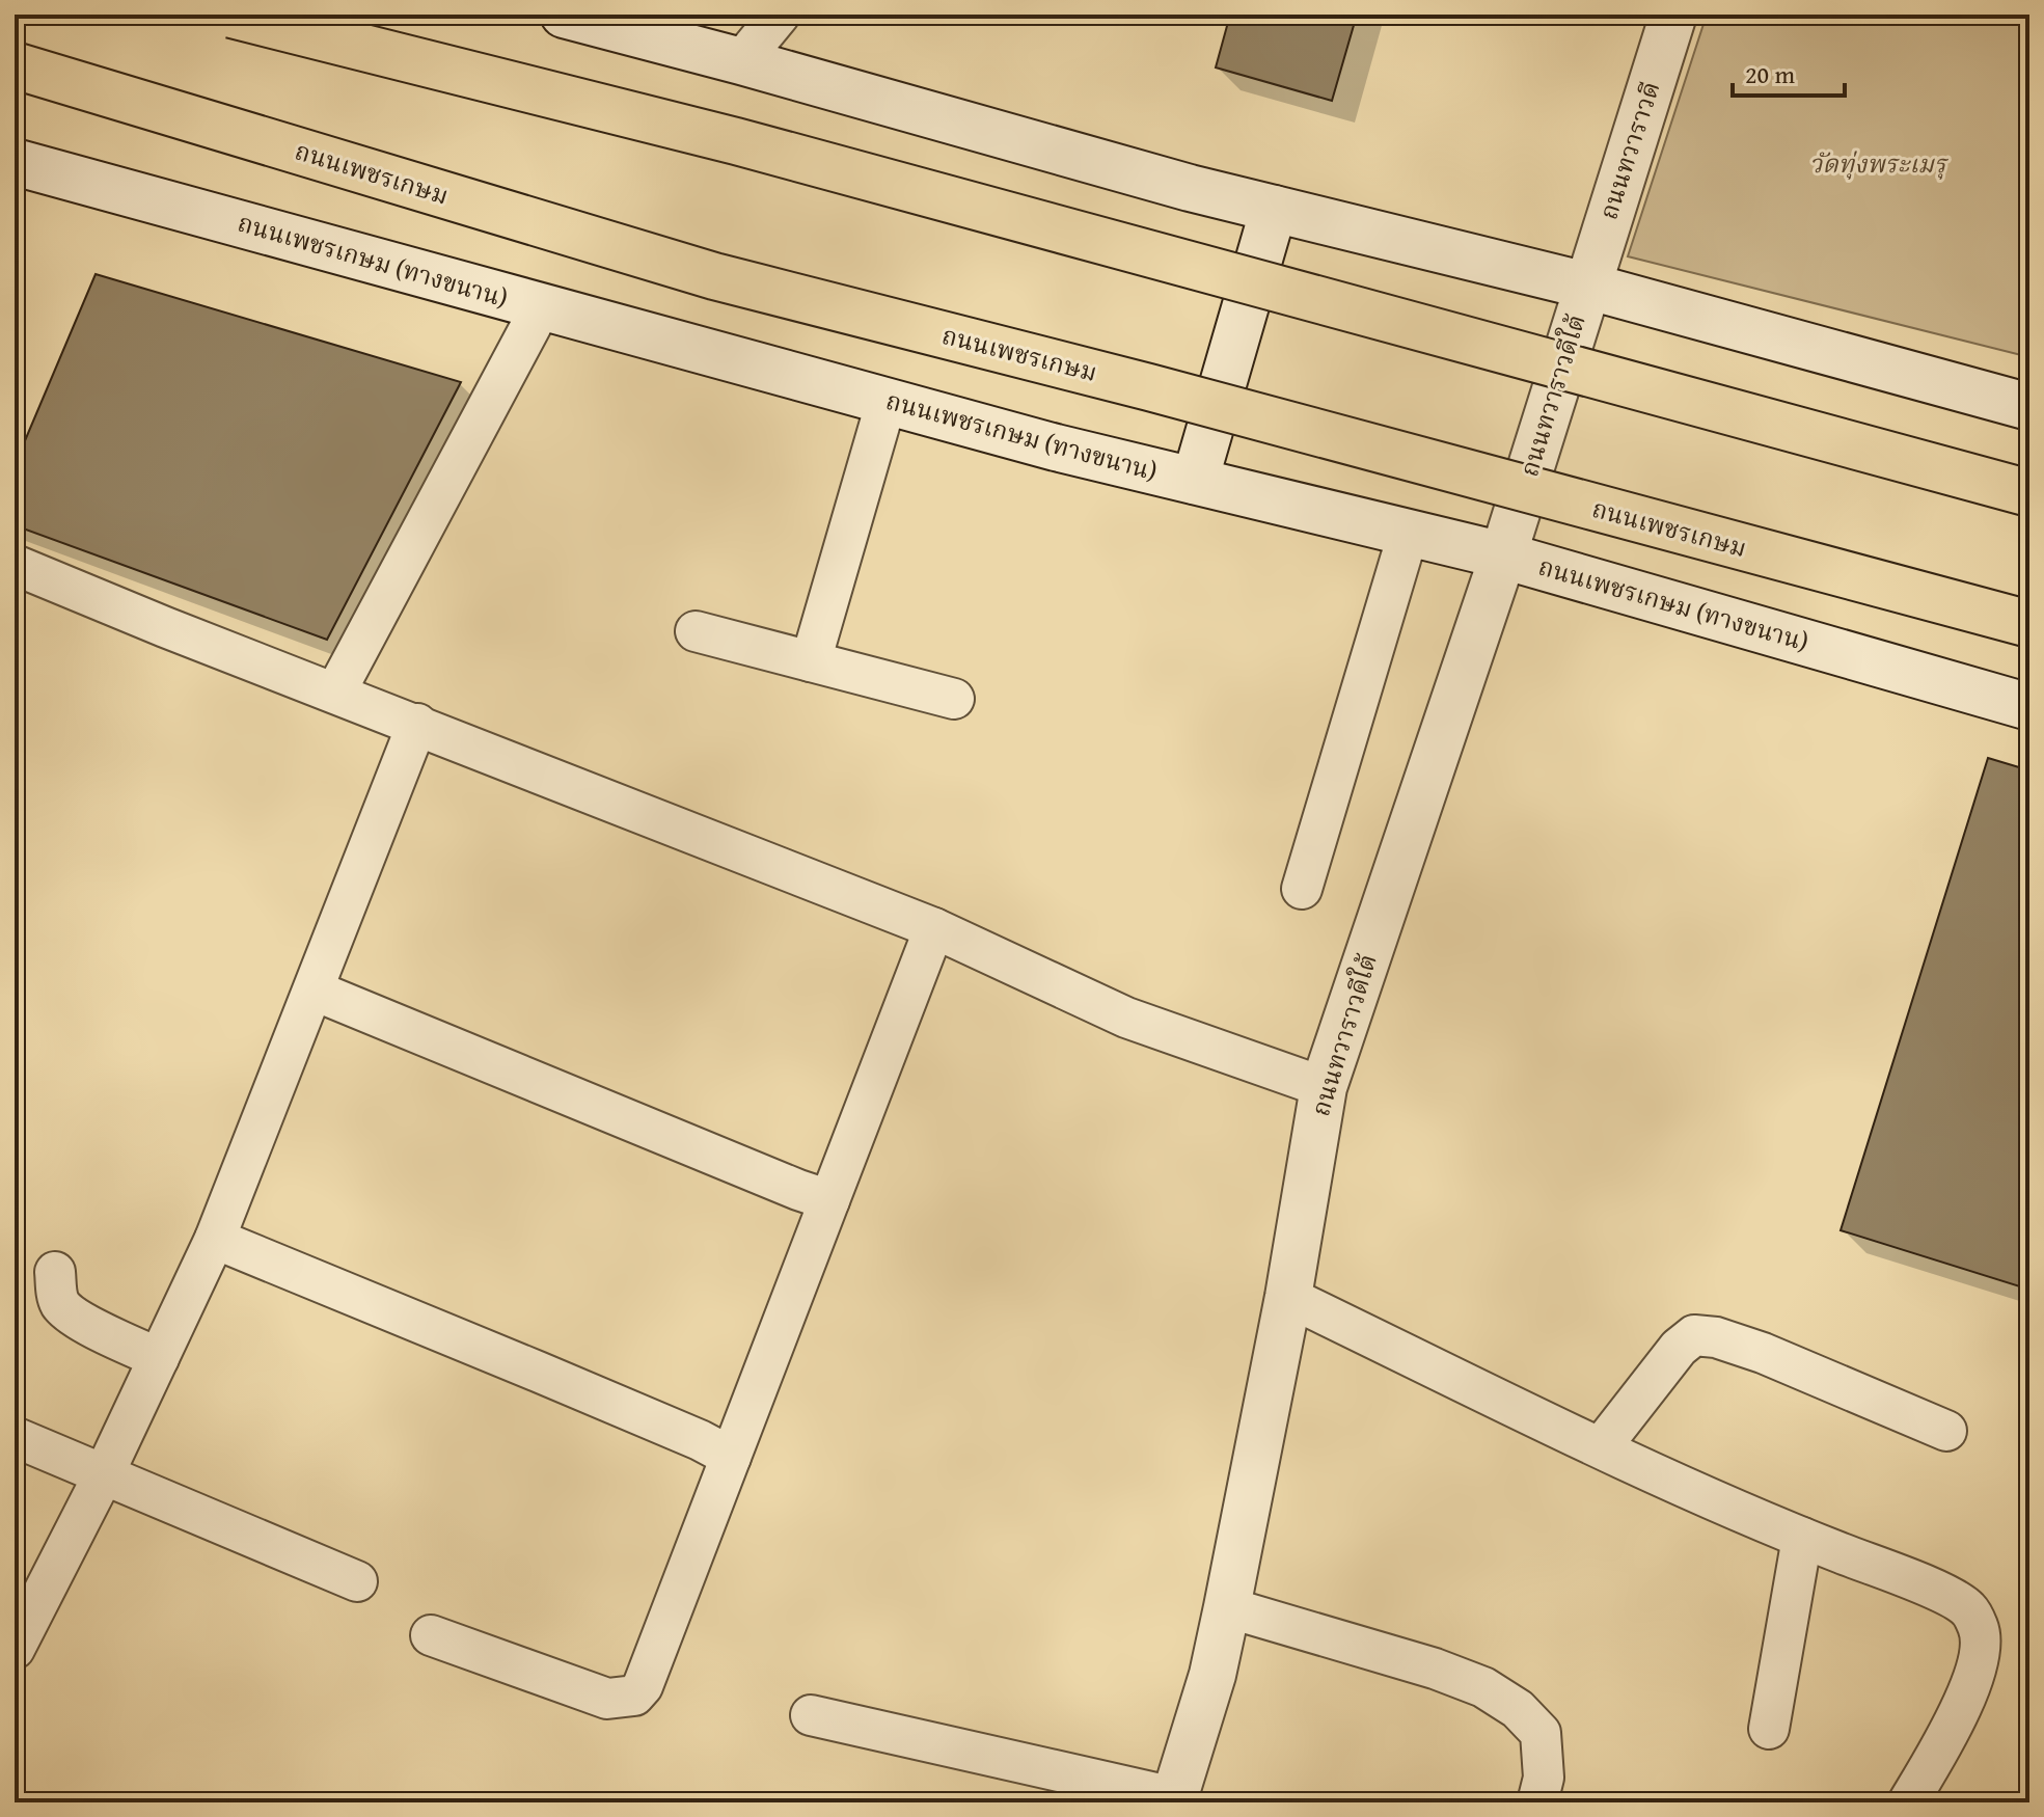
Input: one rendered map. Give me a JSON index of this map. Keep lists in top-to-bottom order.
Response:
{
  "streets": {
    "highway": ["ถนนเพชรเกษม"],
    "main road": ["ถนนทวาราวดี", "ถนนเพชรเกษม (ทางขนาน)", "ถนนทวาราวดีใต้"]
  },
  "crossings": [
    ["ถนนทวาราวดี", "ถนนทวาราวดีใต้"],
    ["ถนนเพชรเกษม (ทางขนาน)", "ถนนทวาราวดีใต้"]
  ],
  "parks": ["วัดทุ่งพระเมรุ"],
  "scale_bar": "20 m"
}
